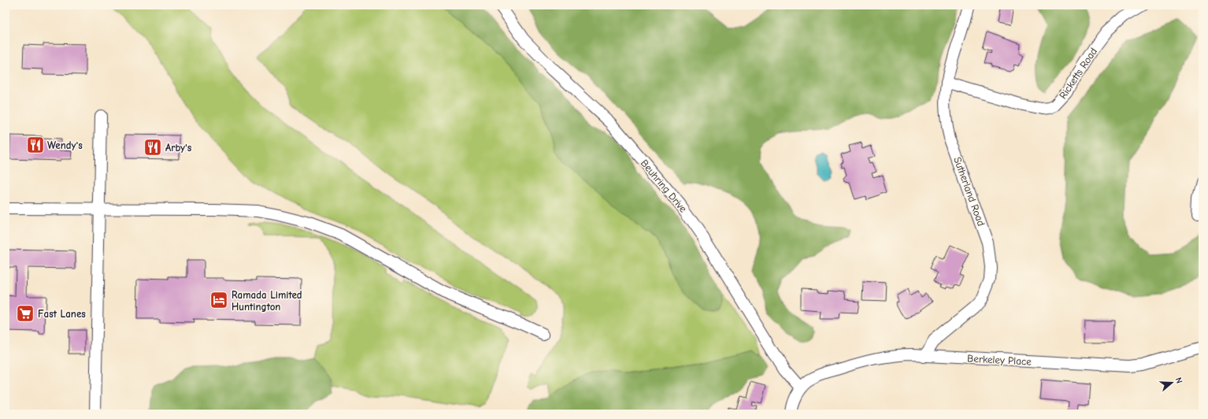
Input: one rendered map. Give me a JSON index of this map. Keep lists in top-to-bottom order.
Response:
{
  "streets": {
    "street": [
      "Ricketts Road",
      "Beuhring Drive",
      "Sutherland Road",
      "Berkeley Place"
    ]
  },
  "crossings": [
    ["Ricketts Road", "Sutherland Road"],
    ["Beuhring Drive", "Berkeley Place"],
    ["Sutherland Road", "Berkeley Place"]
  ],
  "places": {
    "restaurant": ["Wendy's", "Arby's"],
    "hotel": ["Ramada Limited Huntington"],
    "supermarket": ["Fast Lanes"]
  },
  "north": "right"
}
